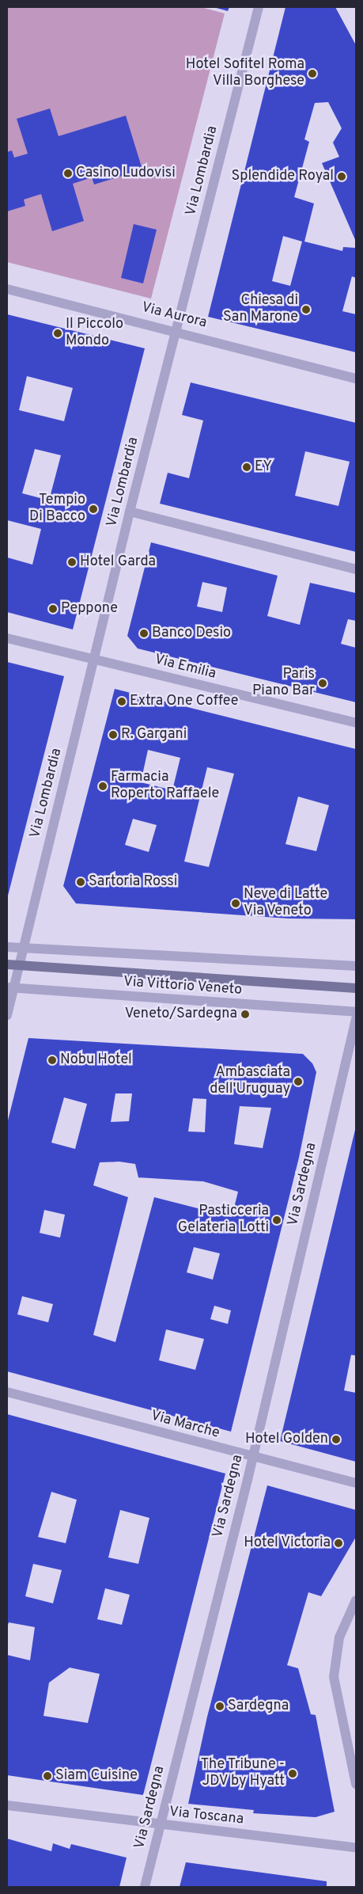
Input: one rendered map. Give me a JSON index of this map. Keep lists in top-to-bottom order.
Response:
{
  "streets": {
    "main road": ["Via Vittorio Veneto"],
    "street": [
      "Via Lombardia",
      "Via Aurora",
      "Via Emilia",
      "Via Sardegna",
      "Via Marche",
      "Via Toscana"
    ]
  },
  "crossings": [
    ["Via Lombardia", "Via Aurora"],
    ["Via Lombardia", "Via Emilia"],
    ["Via Lombardia", "Via Vittorio Veneto"],
    ["Via Sardegna", "Via Marche"],
    ["Via Sardegna", "Via Toscana"]
  ],
  "places": [
    "Hotel Sofitel Roma Villa Borghese",
    "Casino Ludovisi",
    "Splendide Royal",
    "Chiesa di San Marone",
    "Il Piccolo Mondo",
    "EY",
    "Tempio Di Bacco",
    "Hotel Garda",
    "Peppone",
    "Banco Desio",
    "Paris Piano Bar",
    "Extra One Coffee",
    "R. Gargani",
    "Farmacia Roperto Raffaele",
    "Sartoria Rossi",
    "Neve di Latte Via Veneto",
    "Veneto/Sardegna",
    "Nobu Hotel",
    "Ambasciata dell'Uruguay",
    "Pasticceria Gelateria Lotti",
    "Hotel Golden",
    "Hotel Victoria",
    "Sardegna",
    "The Tribune - JDV by Hyatt",
    "Siam Cuisine"
  ]
}
